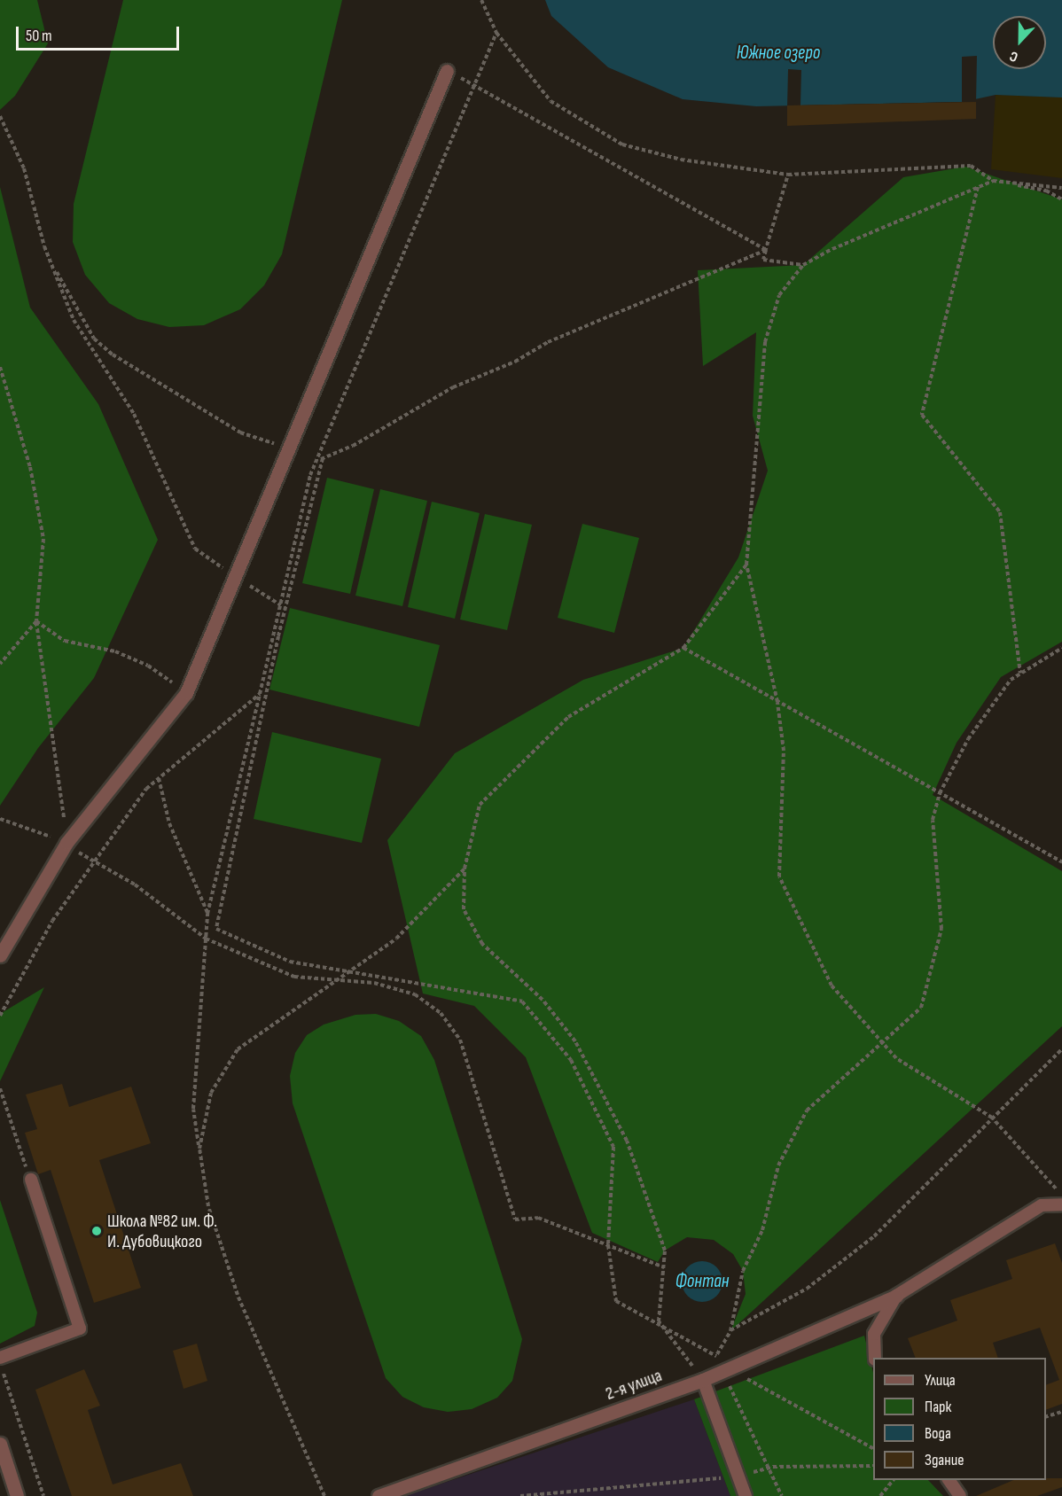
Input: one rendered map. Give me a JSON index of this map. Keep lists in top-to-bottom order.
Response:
{
  "streets": {
    "street": ["2-я улица"]
  },
  "water": ["Южное озеро", "Фонтан"],
  "places": ["Школа №82 им. Ф. И. Дубовицкого"],
  "legend": [
    "Улица",
    "Парк",
    "Вода",
    "Здание"
  ],
  "scale_bar": "50 m",
  "north": "bottom"
}
